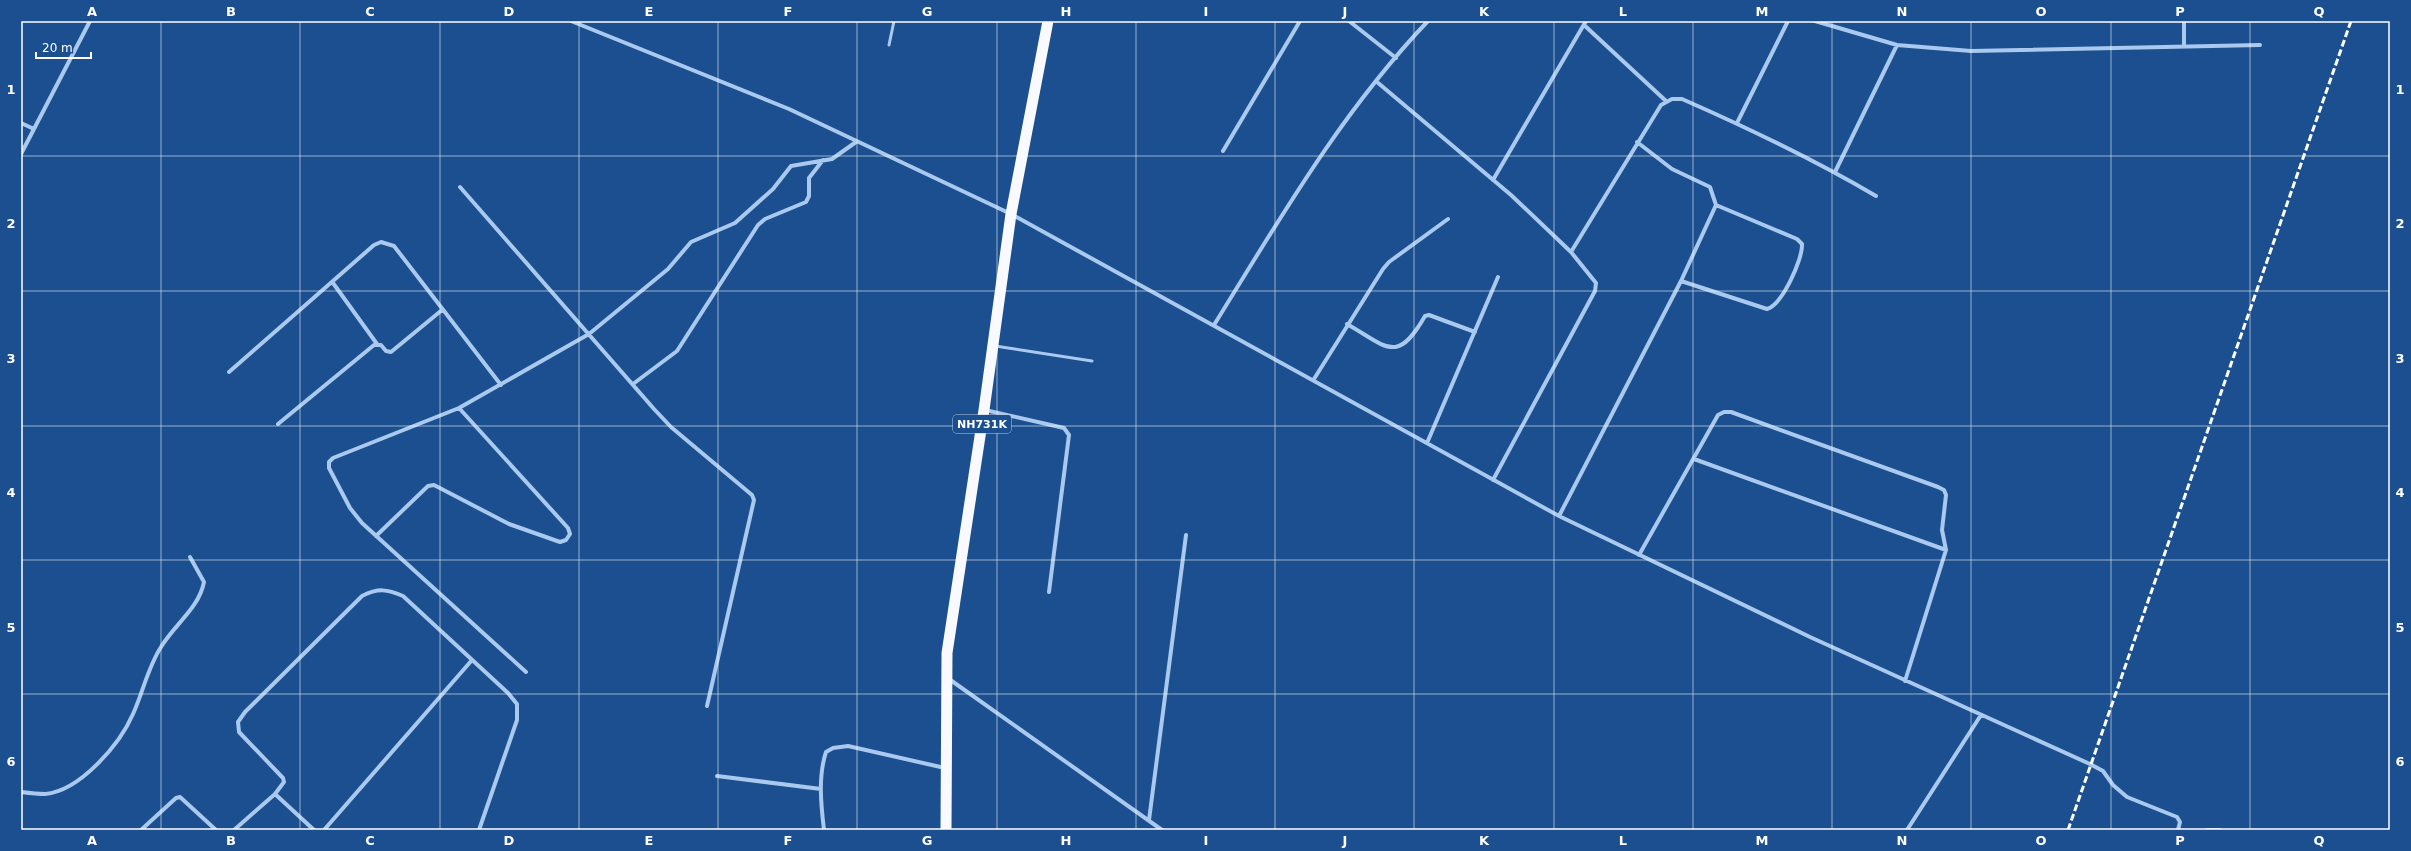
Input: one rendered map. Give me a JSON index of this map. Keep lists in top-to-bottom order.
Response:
{
  "streets": {
    "highway": ["NH731K"]
  },
  "scale_bar": "20 m",
  "grid": {
    "columns": [
      "A",
      "B",
      "C",
      "D",
      "E",
      "F",
      "G",
      "H",
      "I",
      "J",
      "K",
      "L",
      "M",
      "N",
      "O",
      "P",
      "Q"
    ],
    "rows": [
      "1",
      "2",
      "3",
      "4",
      "5",
      "6"
    ]
  }
}
